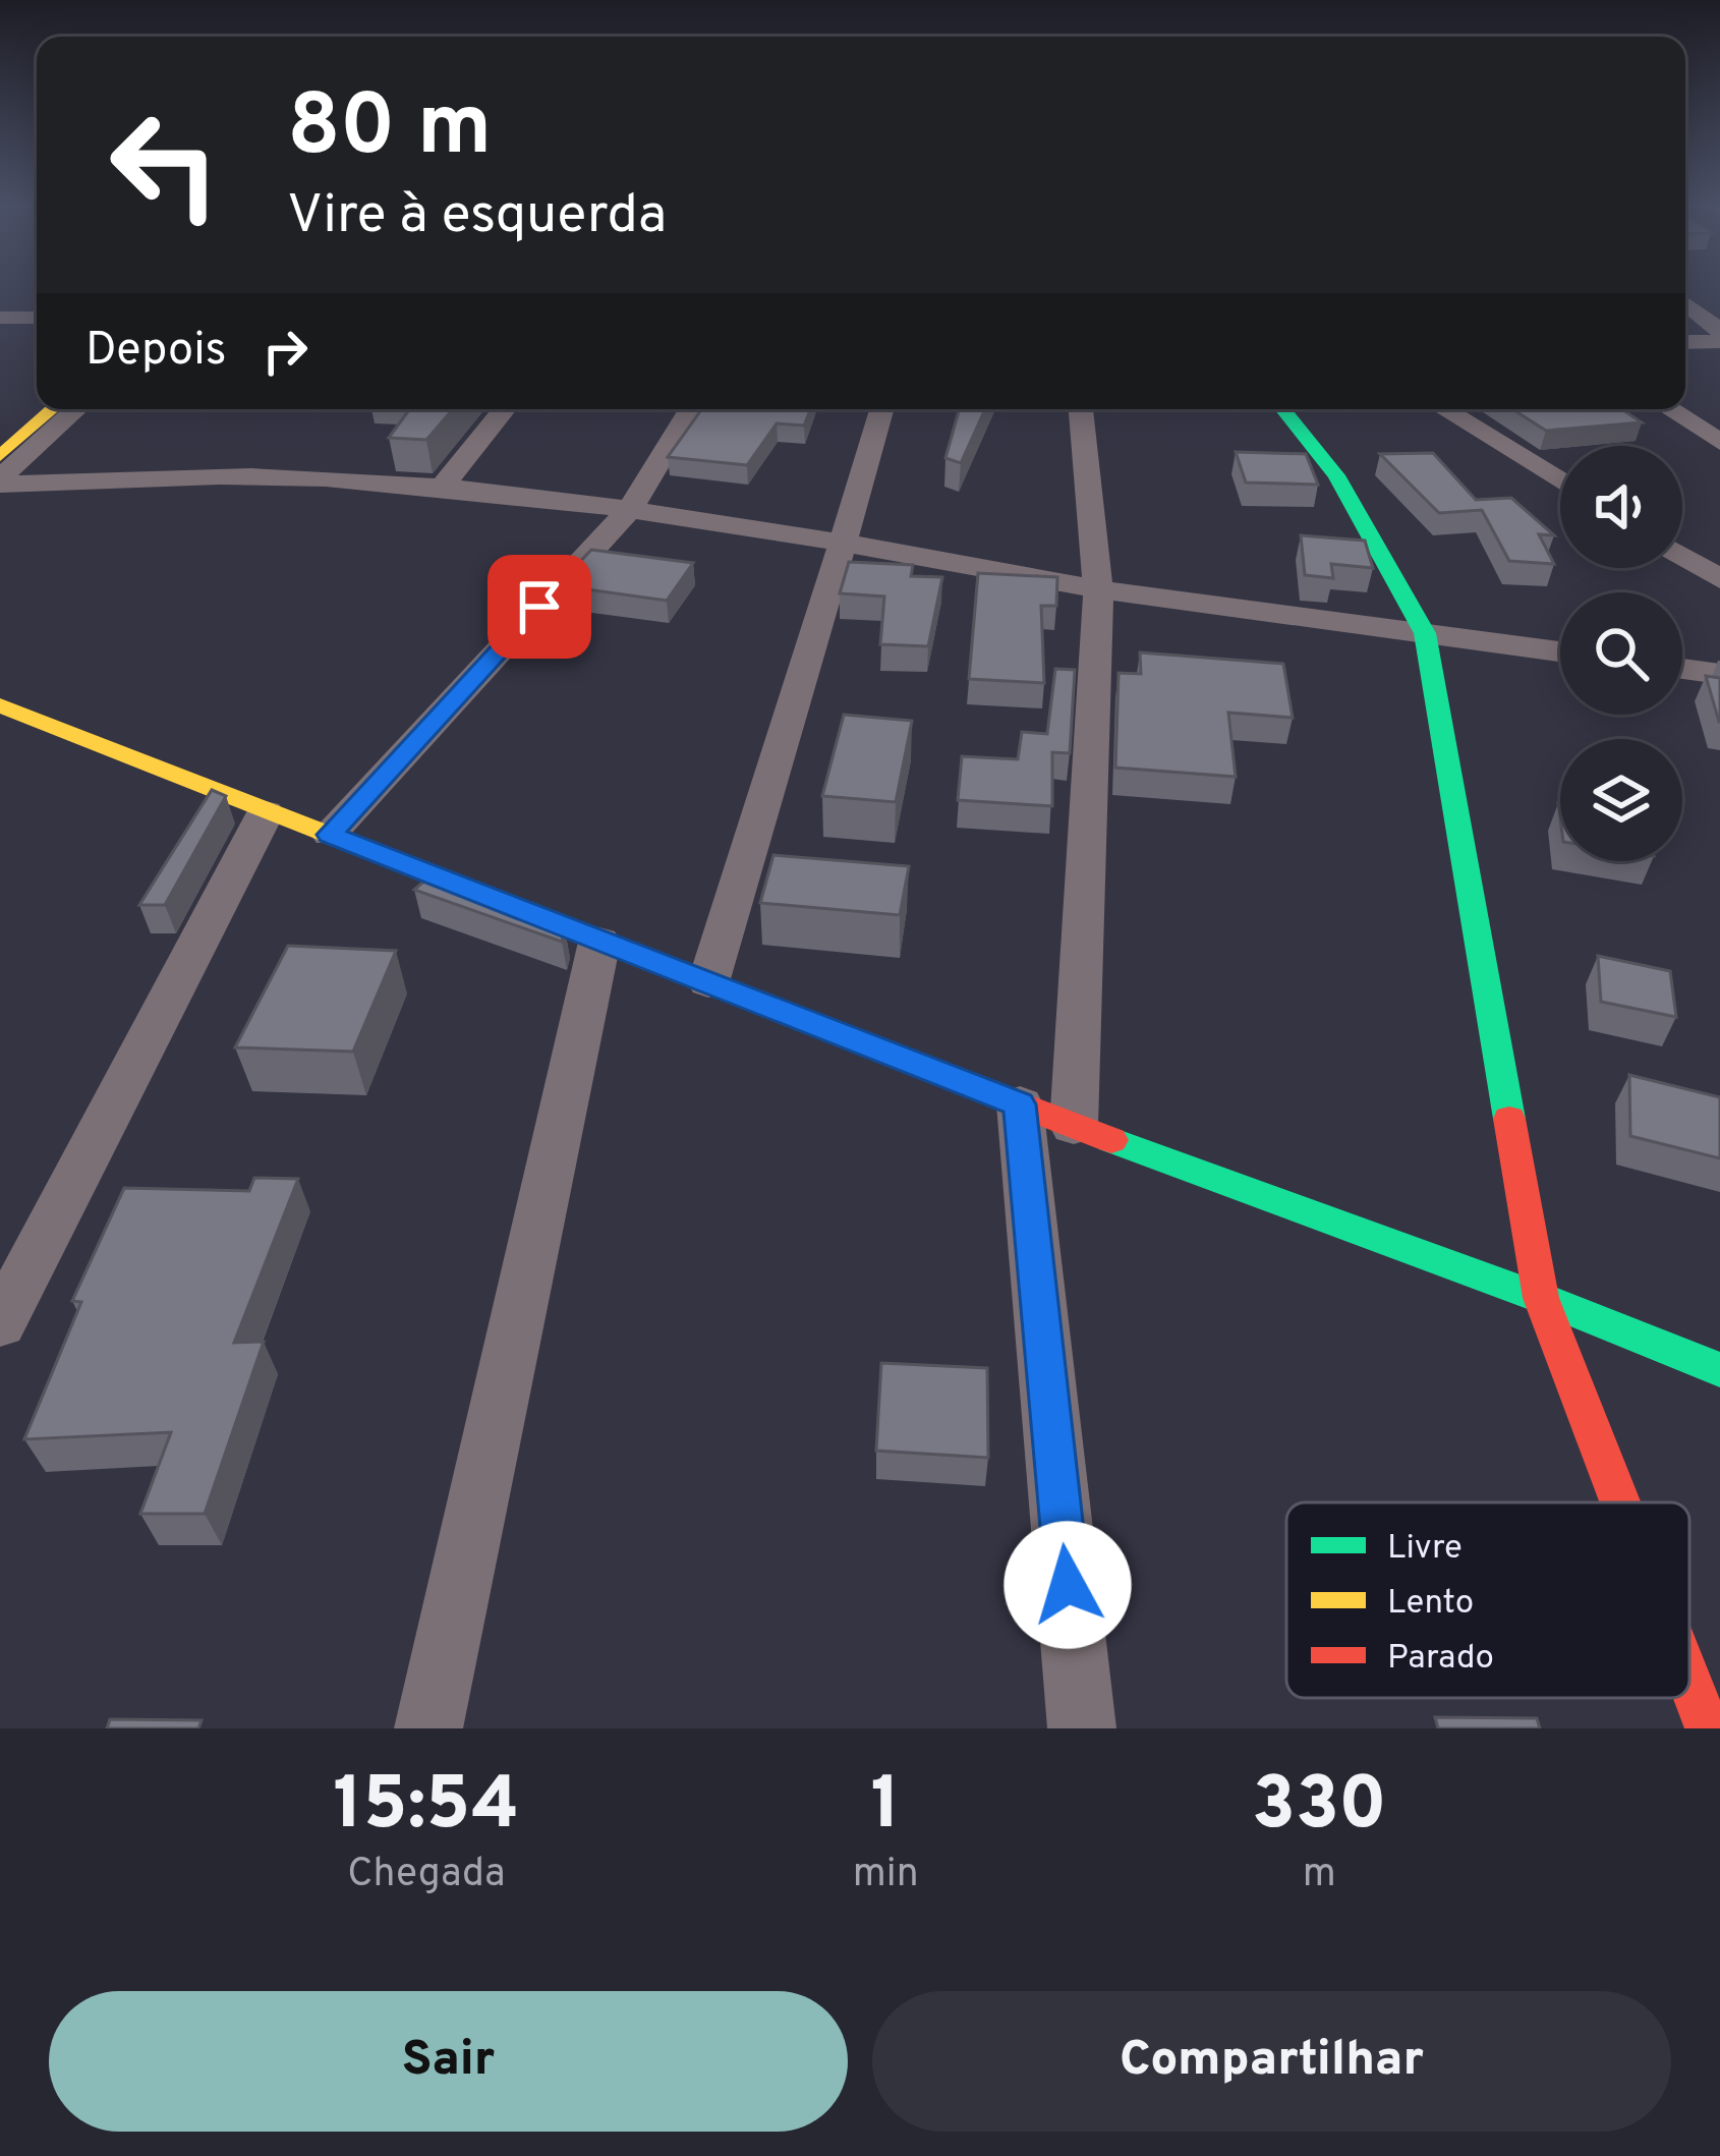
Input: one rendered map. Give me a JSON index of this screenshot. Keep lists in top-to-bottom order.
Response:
{
  "legend": ["Livre", "Lento", "Parado"],
  "page": {
    "turn": ["80 m", "Vire à esquerda"],
    "then": "Depois",
    "eta": [
      "15:54",
      "Chegada",
      "1",
      "min",
      "330",
      "m"
    ],
    "buttons": ["Sair", "Compartilhar"]
  }
}
